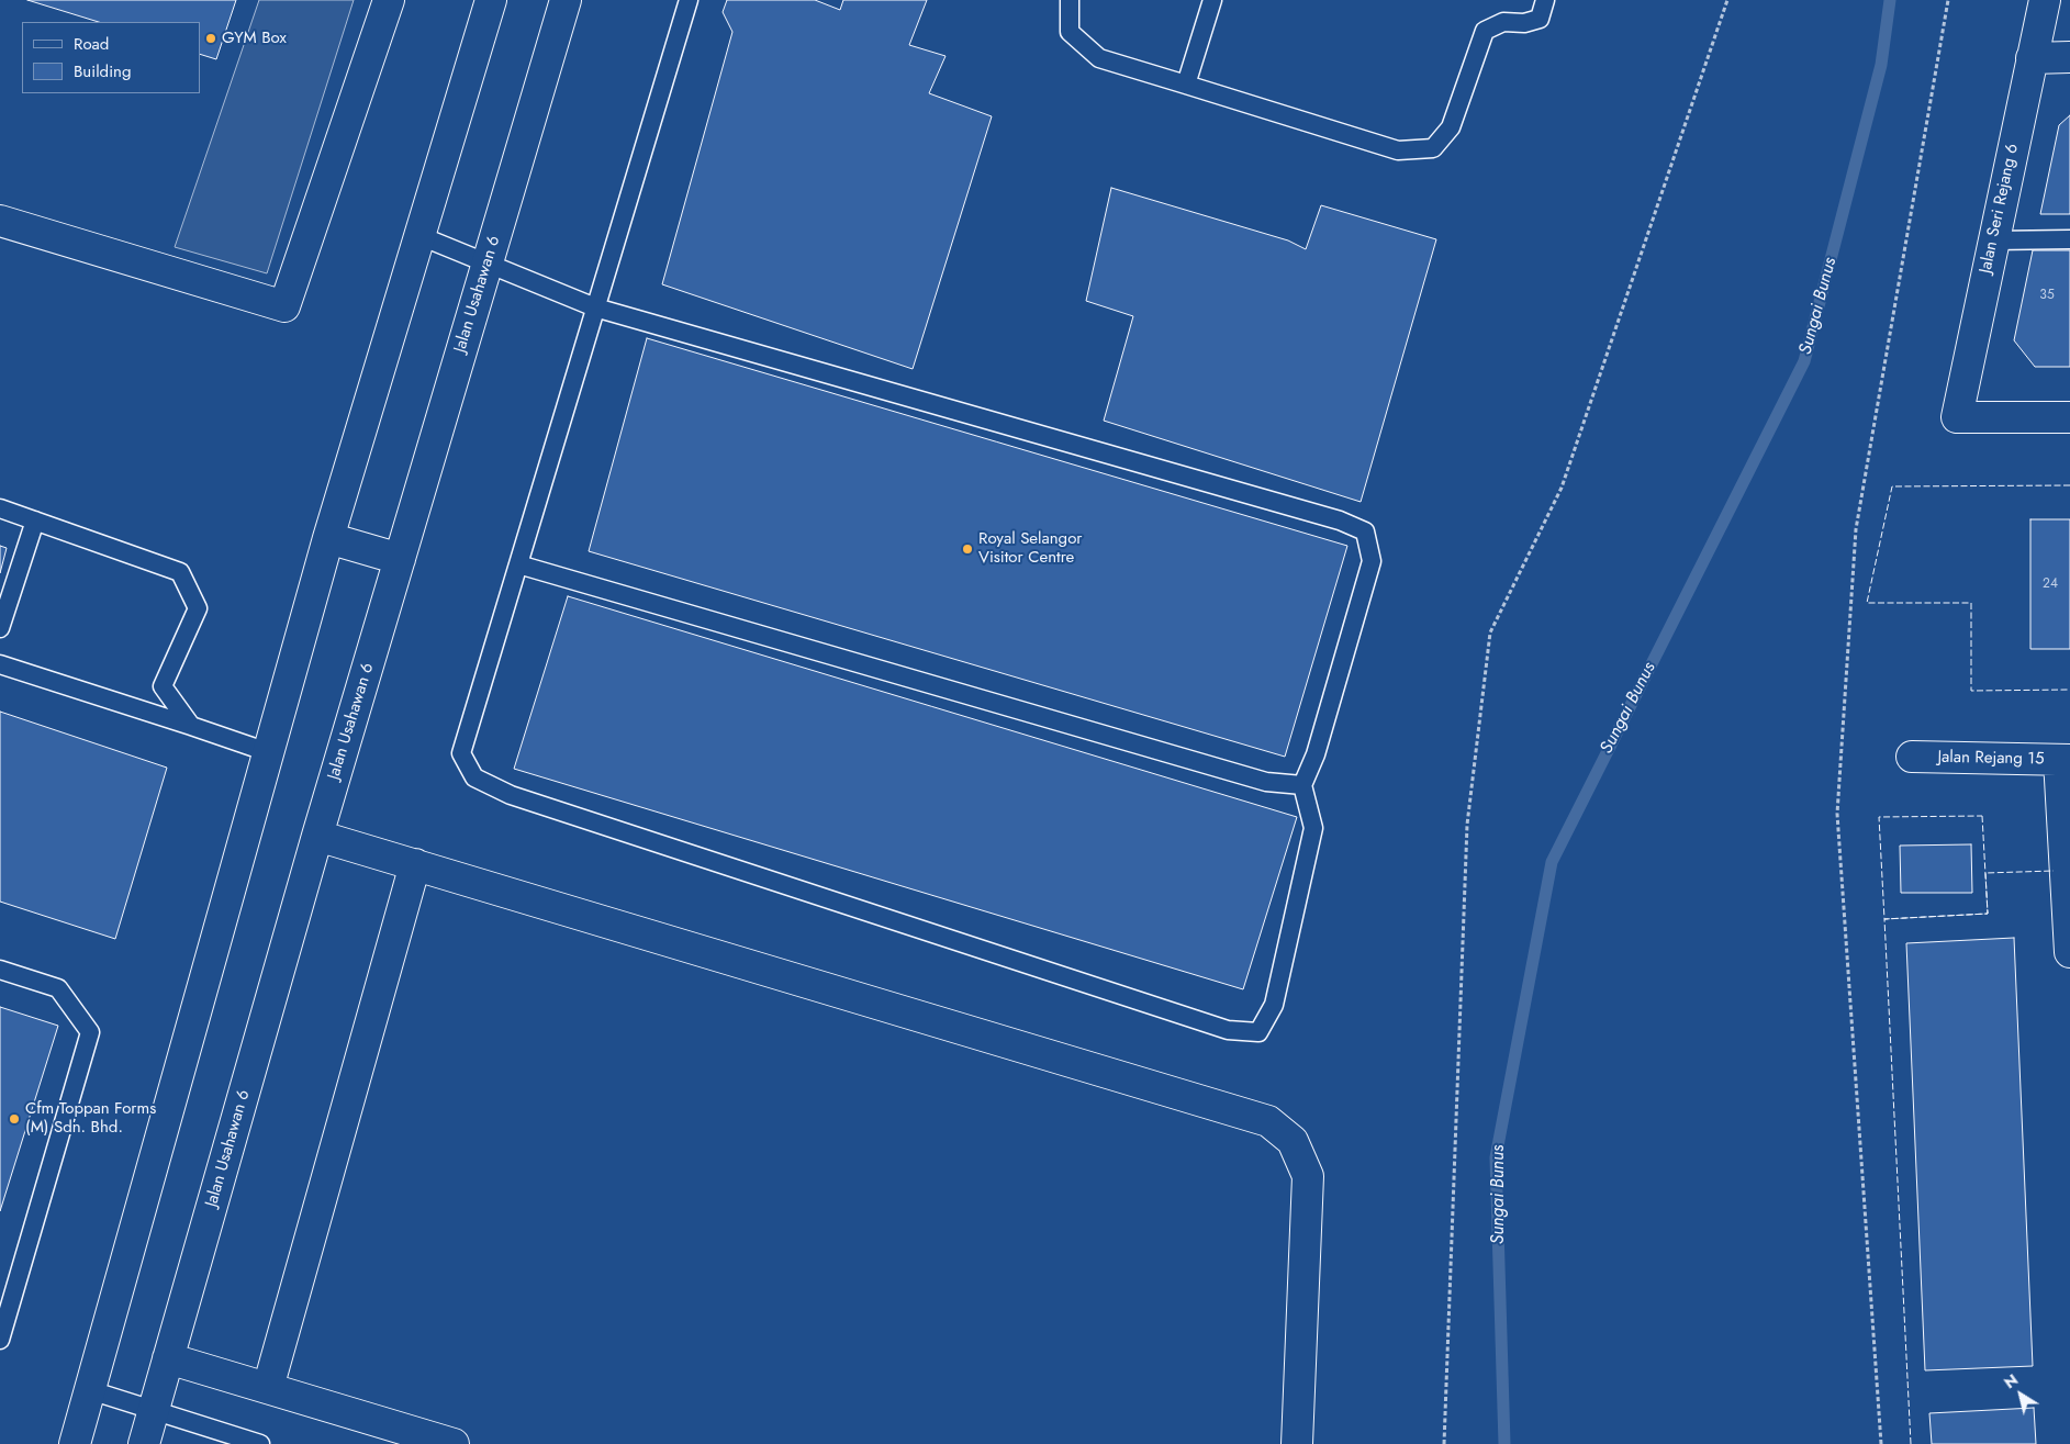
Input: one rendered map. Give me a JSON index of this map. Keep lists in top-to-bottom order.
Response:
{
  "streets": {
    "street": ["Jalan Seri Rejang 6", "Jalan Usahawan 6", "Jalan Rejang 15"]
  },
  "water": ["Sungai Bunus"],
  "places": ["GYM Box", "Royal Selangor Visitor Centre", "Cfm Toppan Forms (M) Sdn. Bhd."],
  "house_numbers": ["35", "24"],
  "legend": ["Road", "Building"],
  "north": "top left"
}
